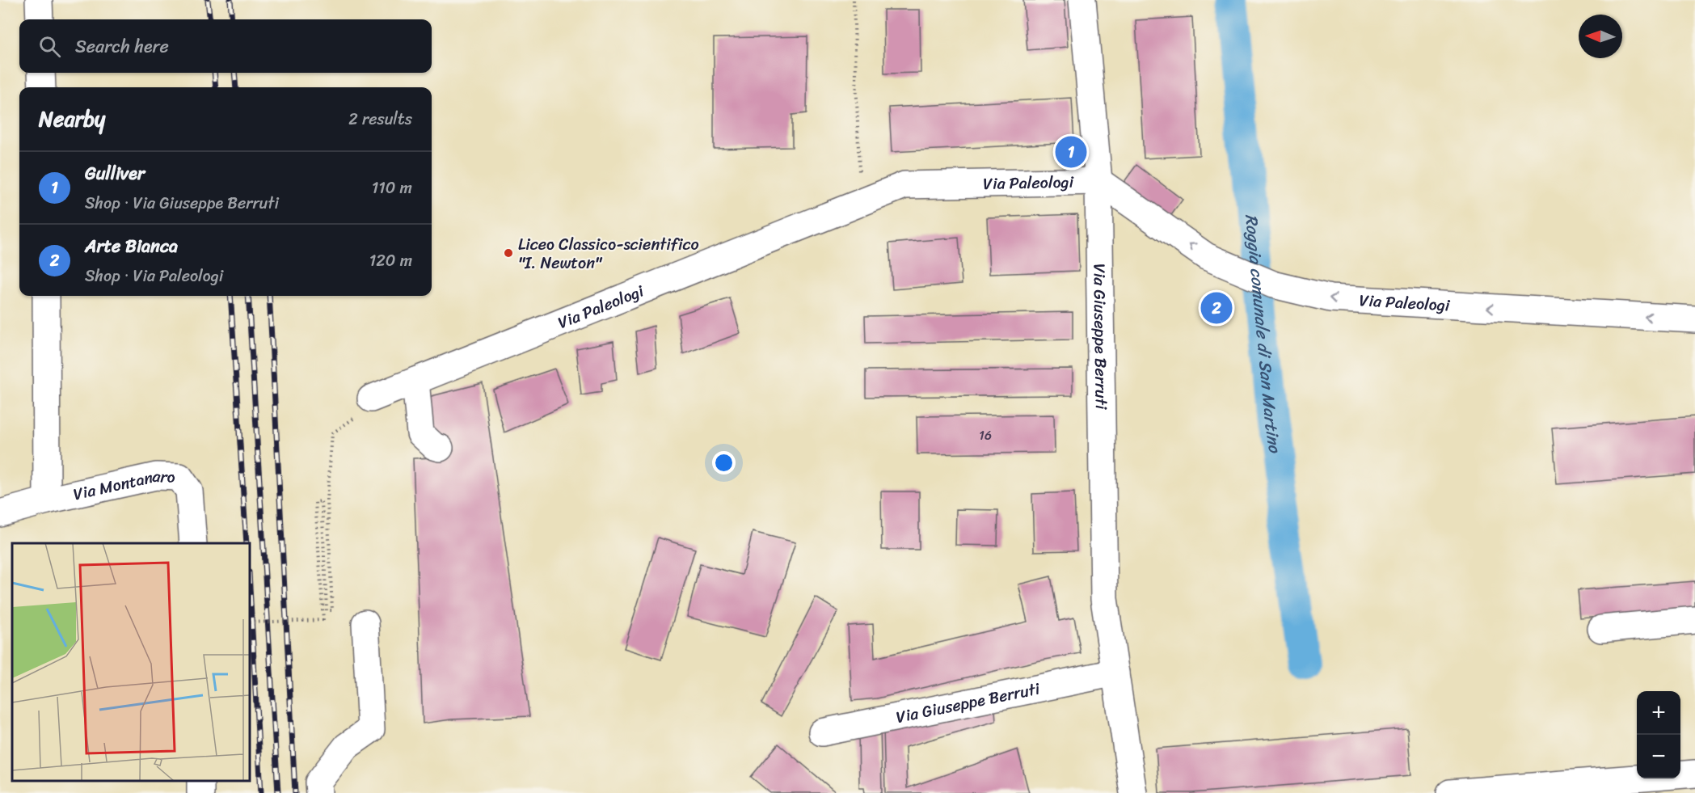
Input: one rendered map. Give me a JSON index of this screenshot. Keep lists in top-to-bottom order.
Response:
{
  "streets": {
    "street": ["Via Paleologi", "Via Giuseppe Berruti", "Via Montanaro"]
  },
  "crossings": [
    ["Via Paleologi", "Via Giuseppe Berruti"]
  ],
  "one_way": ["Via Paleologi"],
  "water": ["Roggia comunale di San Martino"],
  "places": ["Liceo Classico-scientifico \"I. Newton\""],
  "house_numbers": ["16"],
  "north": "left",
  "page": {
    "search": "Search here",
    "heading": ["Nearby", "2 results"],
    "pins": ["1", "2"],
    "list": [
      {
        "mark": "1",
        "name": "Gulliver",
        "note": "Shop · Via Giuseppe Berruti",
        "value": "110 m"
      },
      {
        "mark": "2",
        "name": "Arte Bianca",
        "note": "Shop · Via Paleologi",
        "value": "120 m"
      }
    ],
    "map_buttons": ["+", "−"]
  }
}
